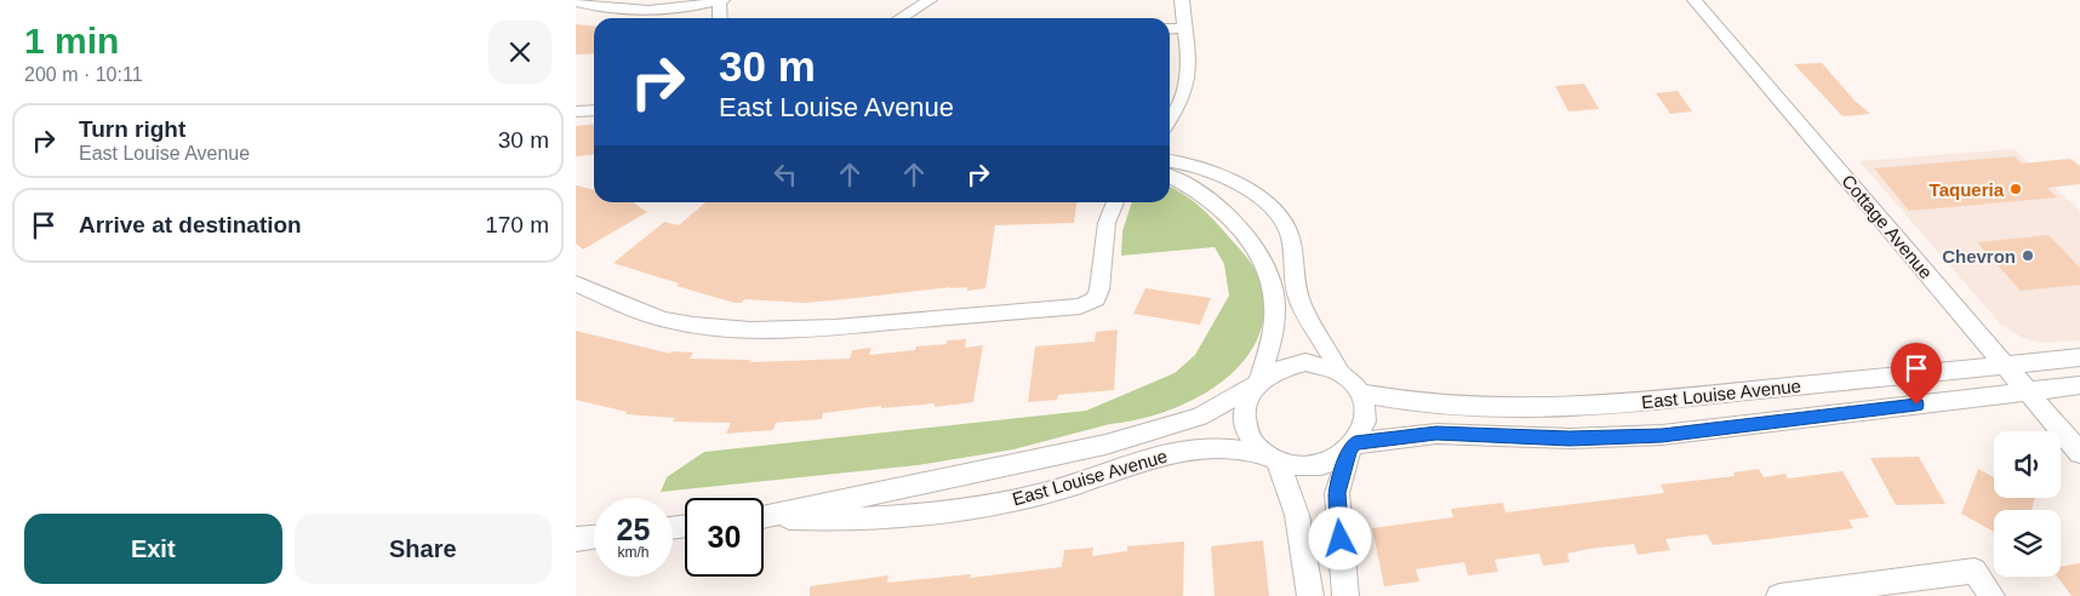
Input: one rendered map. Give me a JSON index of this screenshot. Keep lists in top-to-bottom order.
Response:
{
  "streets": {
    "street": ["Cottage Avenue", "East Louise Avenue"]
  },
  "crossings": [
    ["Cottage Avenue", "East Louise Avenue"]
  ],
  "places": ["Taqueria", "Chevron"],
  "page": {
    "heading": ["1 min", "200 m · 10:11"],
    "turn": ["30 m", "East Louise Avenue"],
    "list": [
      {
        "name": "Turn right",
        "note": "East Louise Avenue",
        "value": "30 m"
      },
      {
        "name": "Arrive at destination",
        "value": "170 m"
      }
    ],
    "speed": "25 km/h",
    "limit": "30",
    "buttons": ["Exit", "Share"]
  }
}
